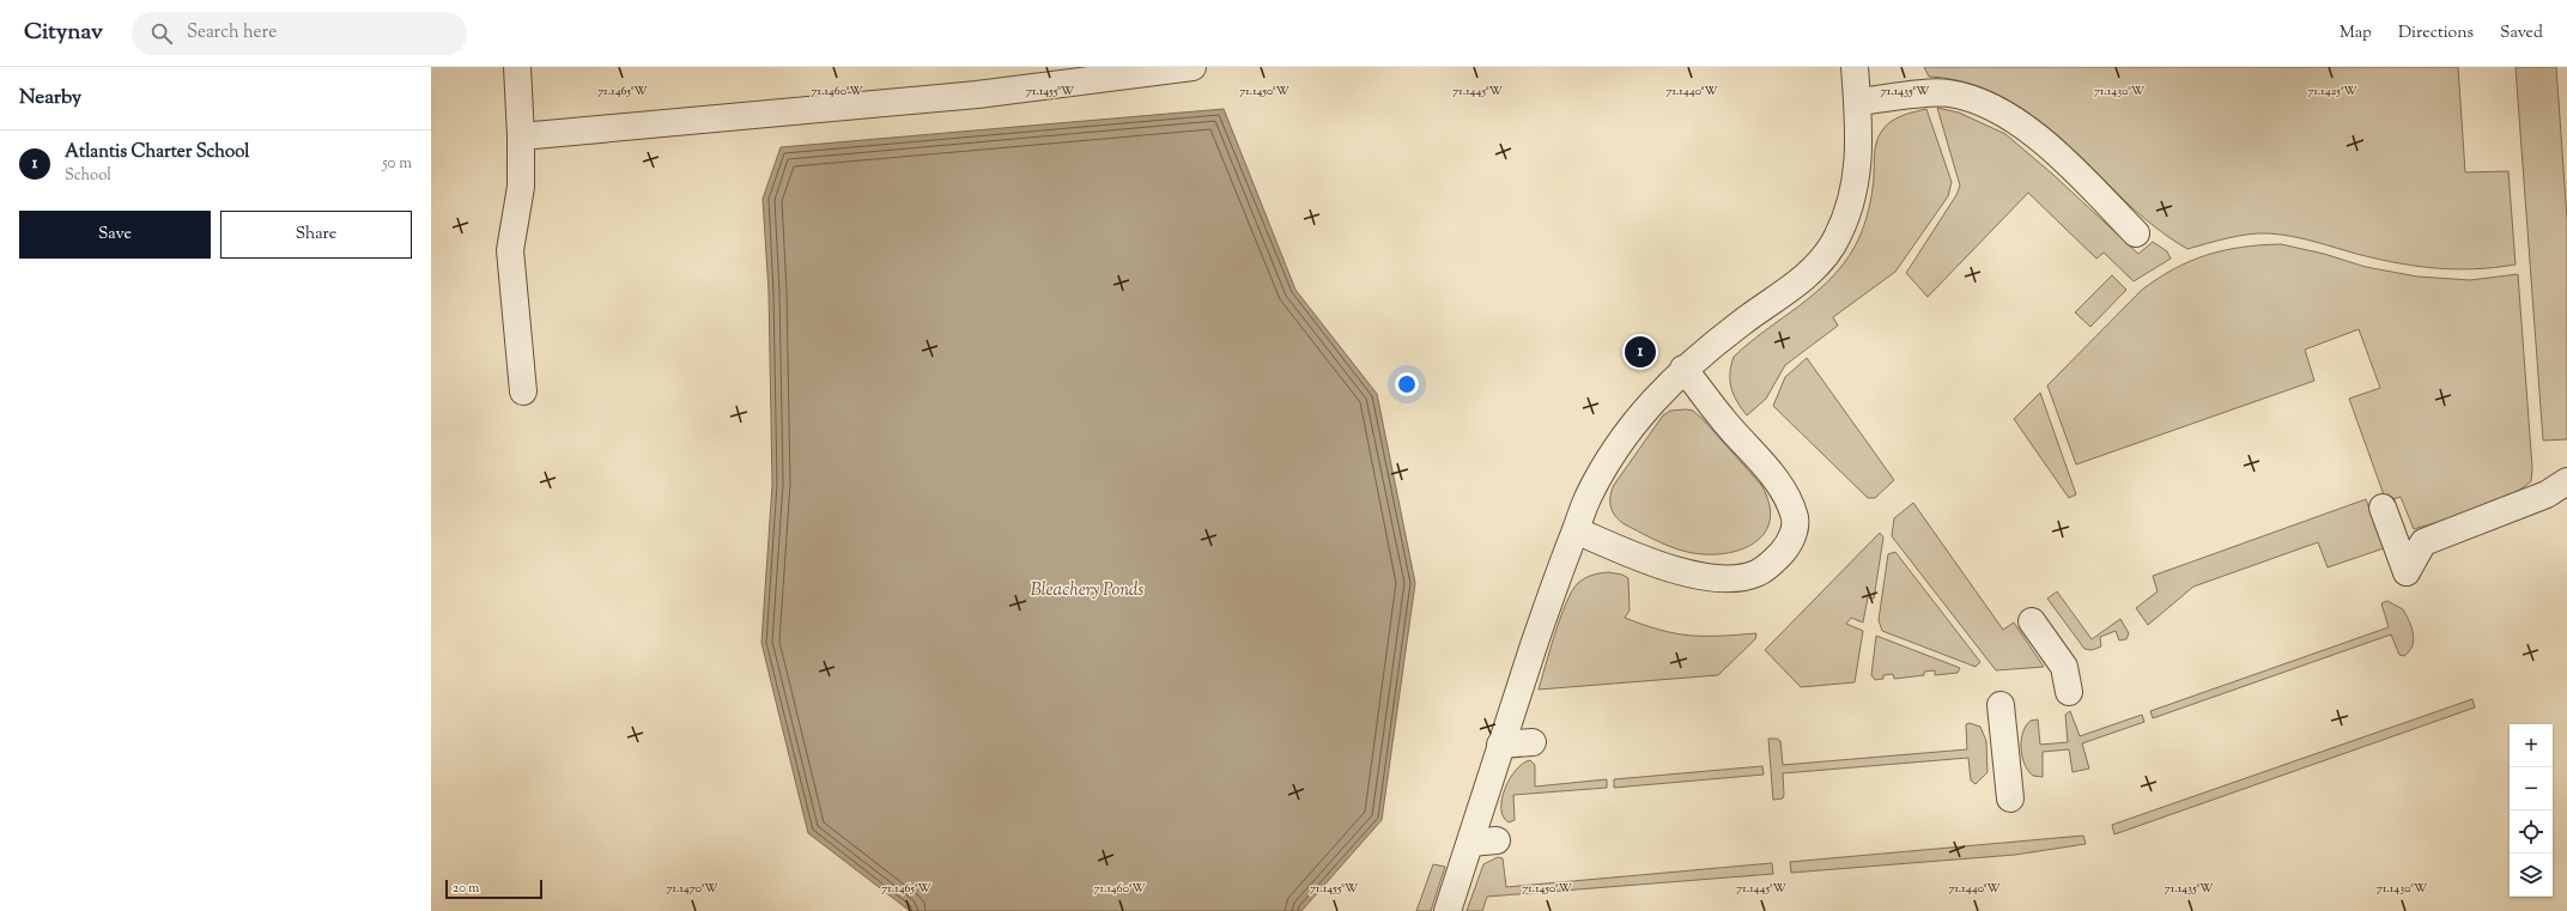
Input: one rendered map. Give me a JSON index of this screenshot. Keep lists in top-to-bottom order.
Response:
{
  "water": ["Bleachery Ponds"],
  "scale_bar": "20 m",
  "page": {
    "header": "Citynav",
    "search": "Search here",
    "nav": ["Map", "Directions", "Saved"],
    "heading": "Nearby",
    "list": [
      {
        "mark": "1",
        "name": "Atlantis Charter School",
        "note": "School",
        "value": "50 m"
      }
    ],
    "buttons": ["Save", "Share"],
    "pins": "1",
    "map_buttons": ["+", "−"],
    "scale": "20 m"
  },
  "coordinates": [
    "71.1465°W",
    "71.1460°W",
    "71.1455°W",
    "71.1450°W",
    "71.1445°W",
    "71.1440°W",
    "71.1430°W",
    "71.1435°W",
    "71.1425°W",
    "71.1470°W"
  ]
}
